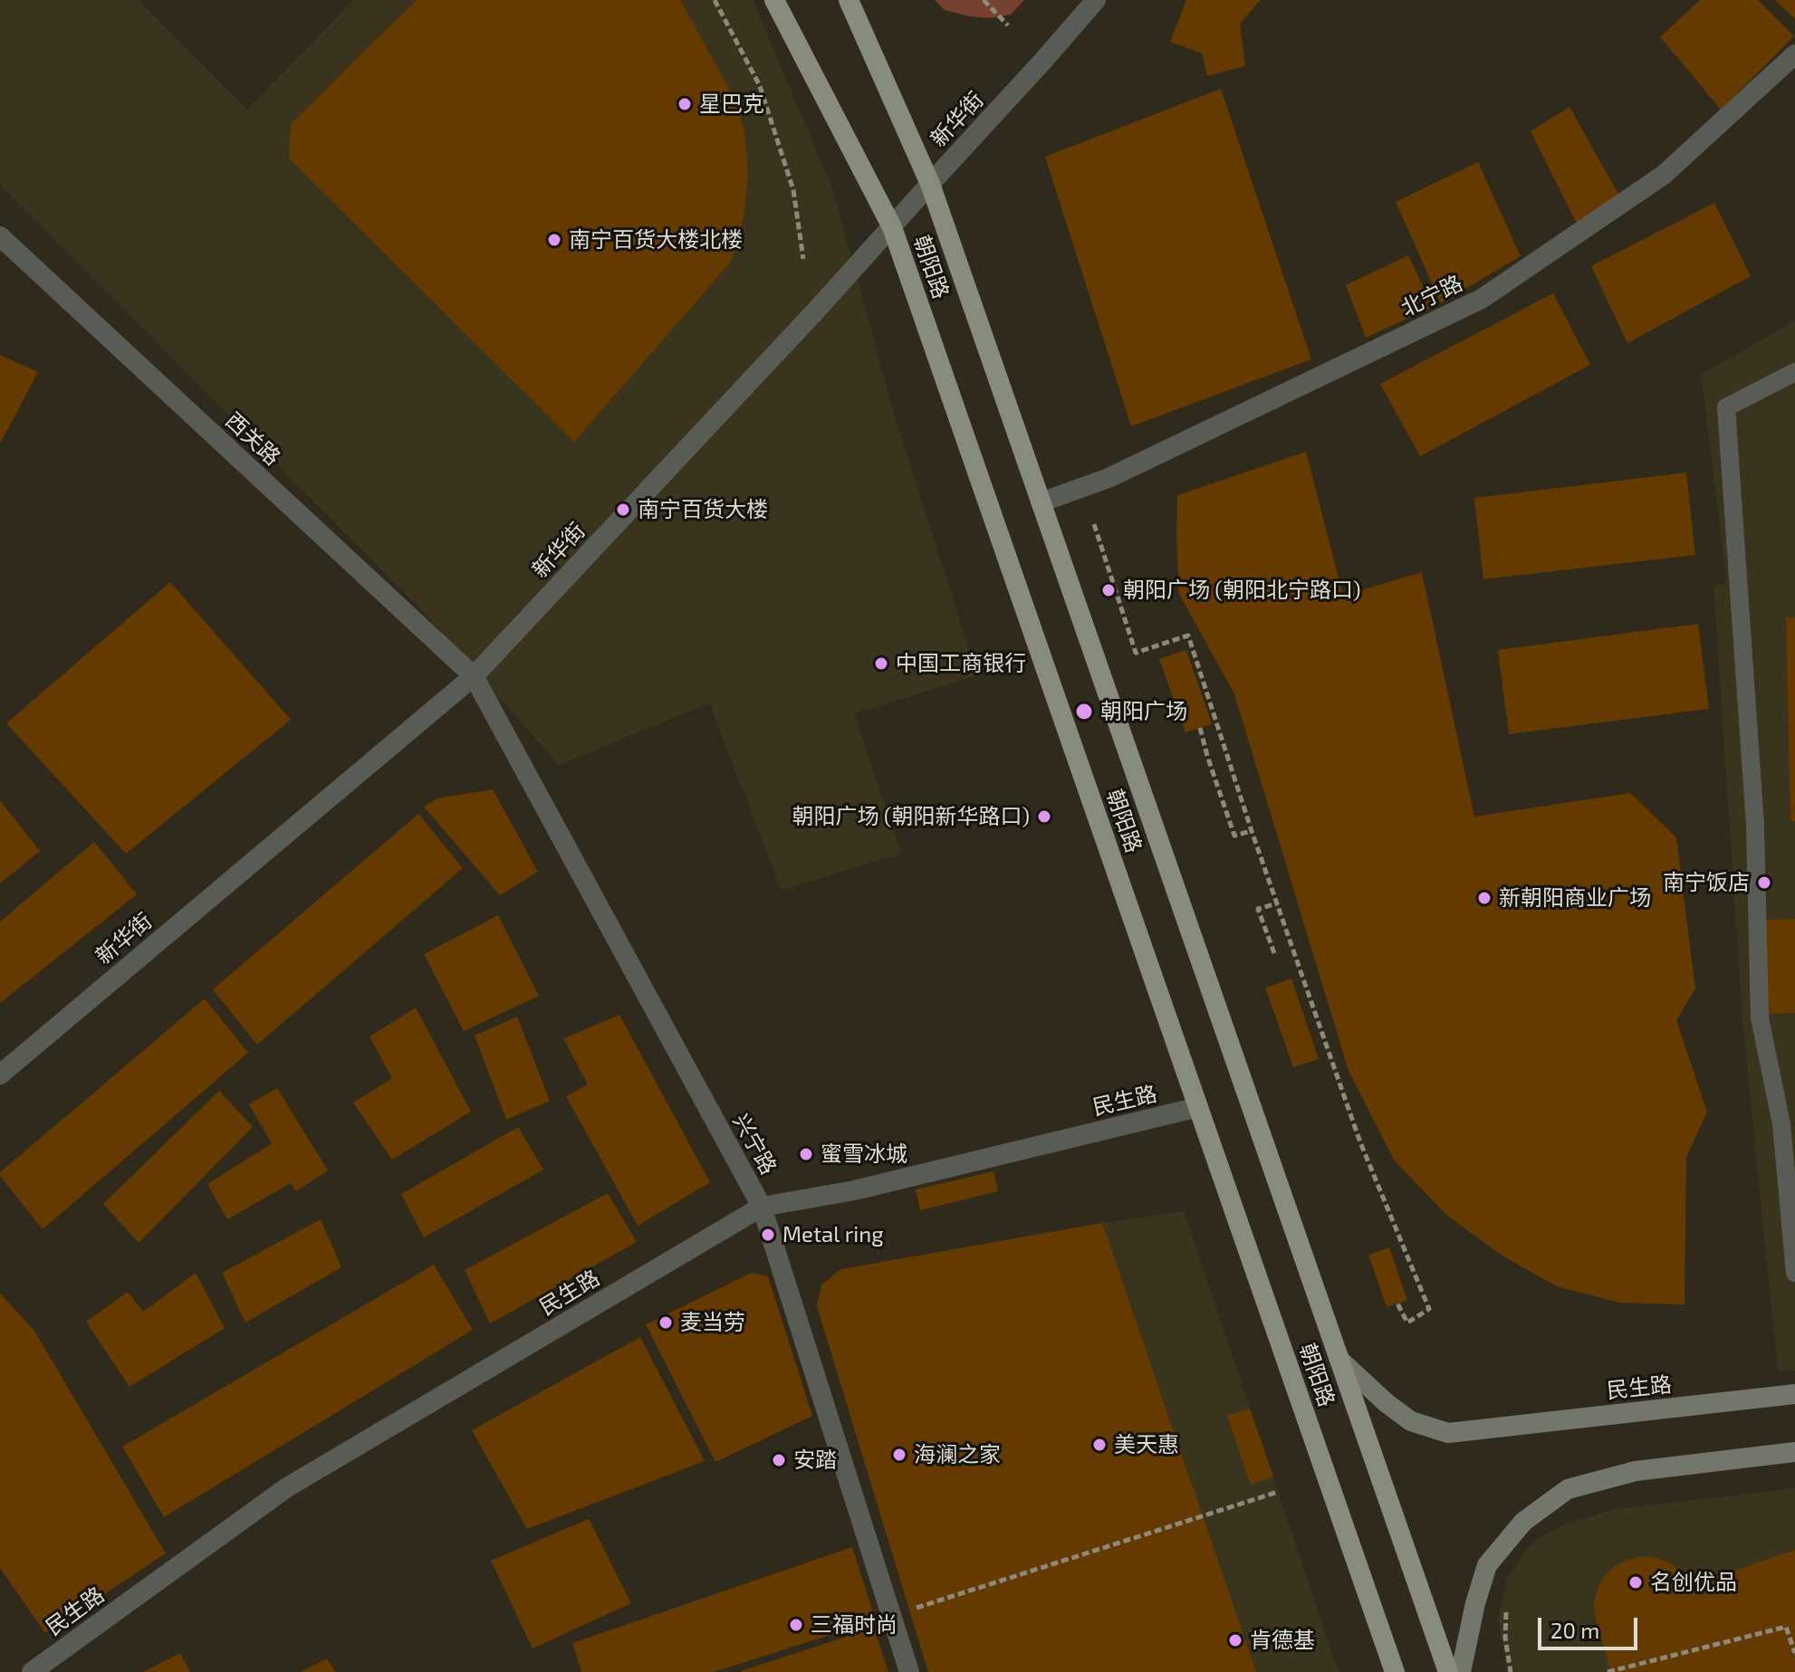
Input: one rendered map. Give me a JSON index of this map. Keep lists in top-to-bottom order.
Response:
{
  "streets": {
    "main road": ["朝阳路", "民生路"],
    "street": [
      "新华街",
      "北宁路",
      "西关路",
      "兴宁路"
    ]
  },
  "crossings": [
    ["新华街", "朝阳路"],
    ["新华街", "西关路"],
    ["新华街", "兴宁路"],
    ["朝阳路", "北宁路"],
    ["朝阳路", "民生路"],
    ["西关路", "兴宁路"],
    ["民生路", "兴宁路"]
  ],
  "places": [
    "星巴克",
    "南宁百货大楼北楼",
    "南宁百货大楼",
    "朝阳广场 (朝阳北宁路口)",
    "中国工商银行",
    "朝阳广场",
    "朝阳广场 (朝阳新华路口)",
    "南宁饭店",
    "新朝阳商业广场",
    "蜜雪冰城",
    "Metal ring",
    "麦当劳",
    "美天惠",
    "海澜之家",
    "安踏",
    "名创优品",
    "三福时尚",
    "肯德基"
  ],
  "scale_bar": "20 m"
}
